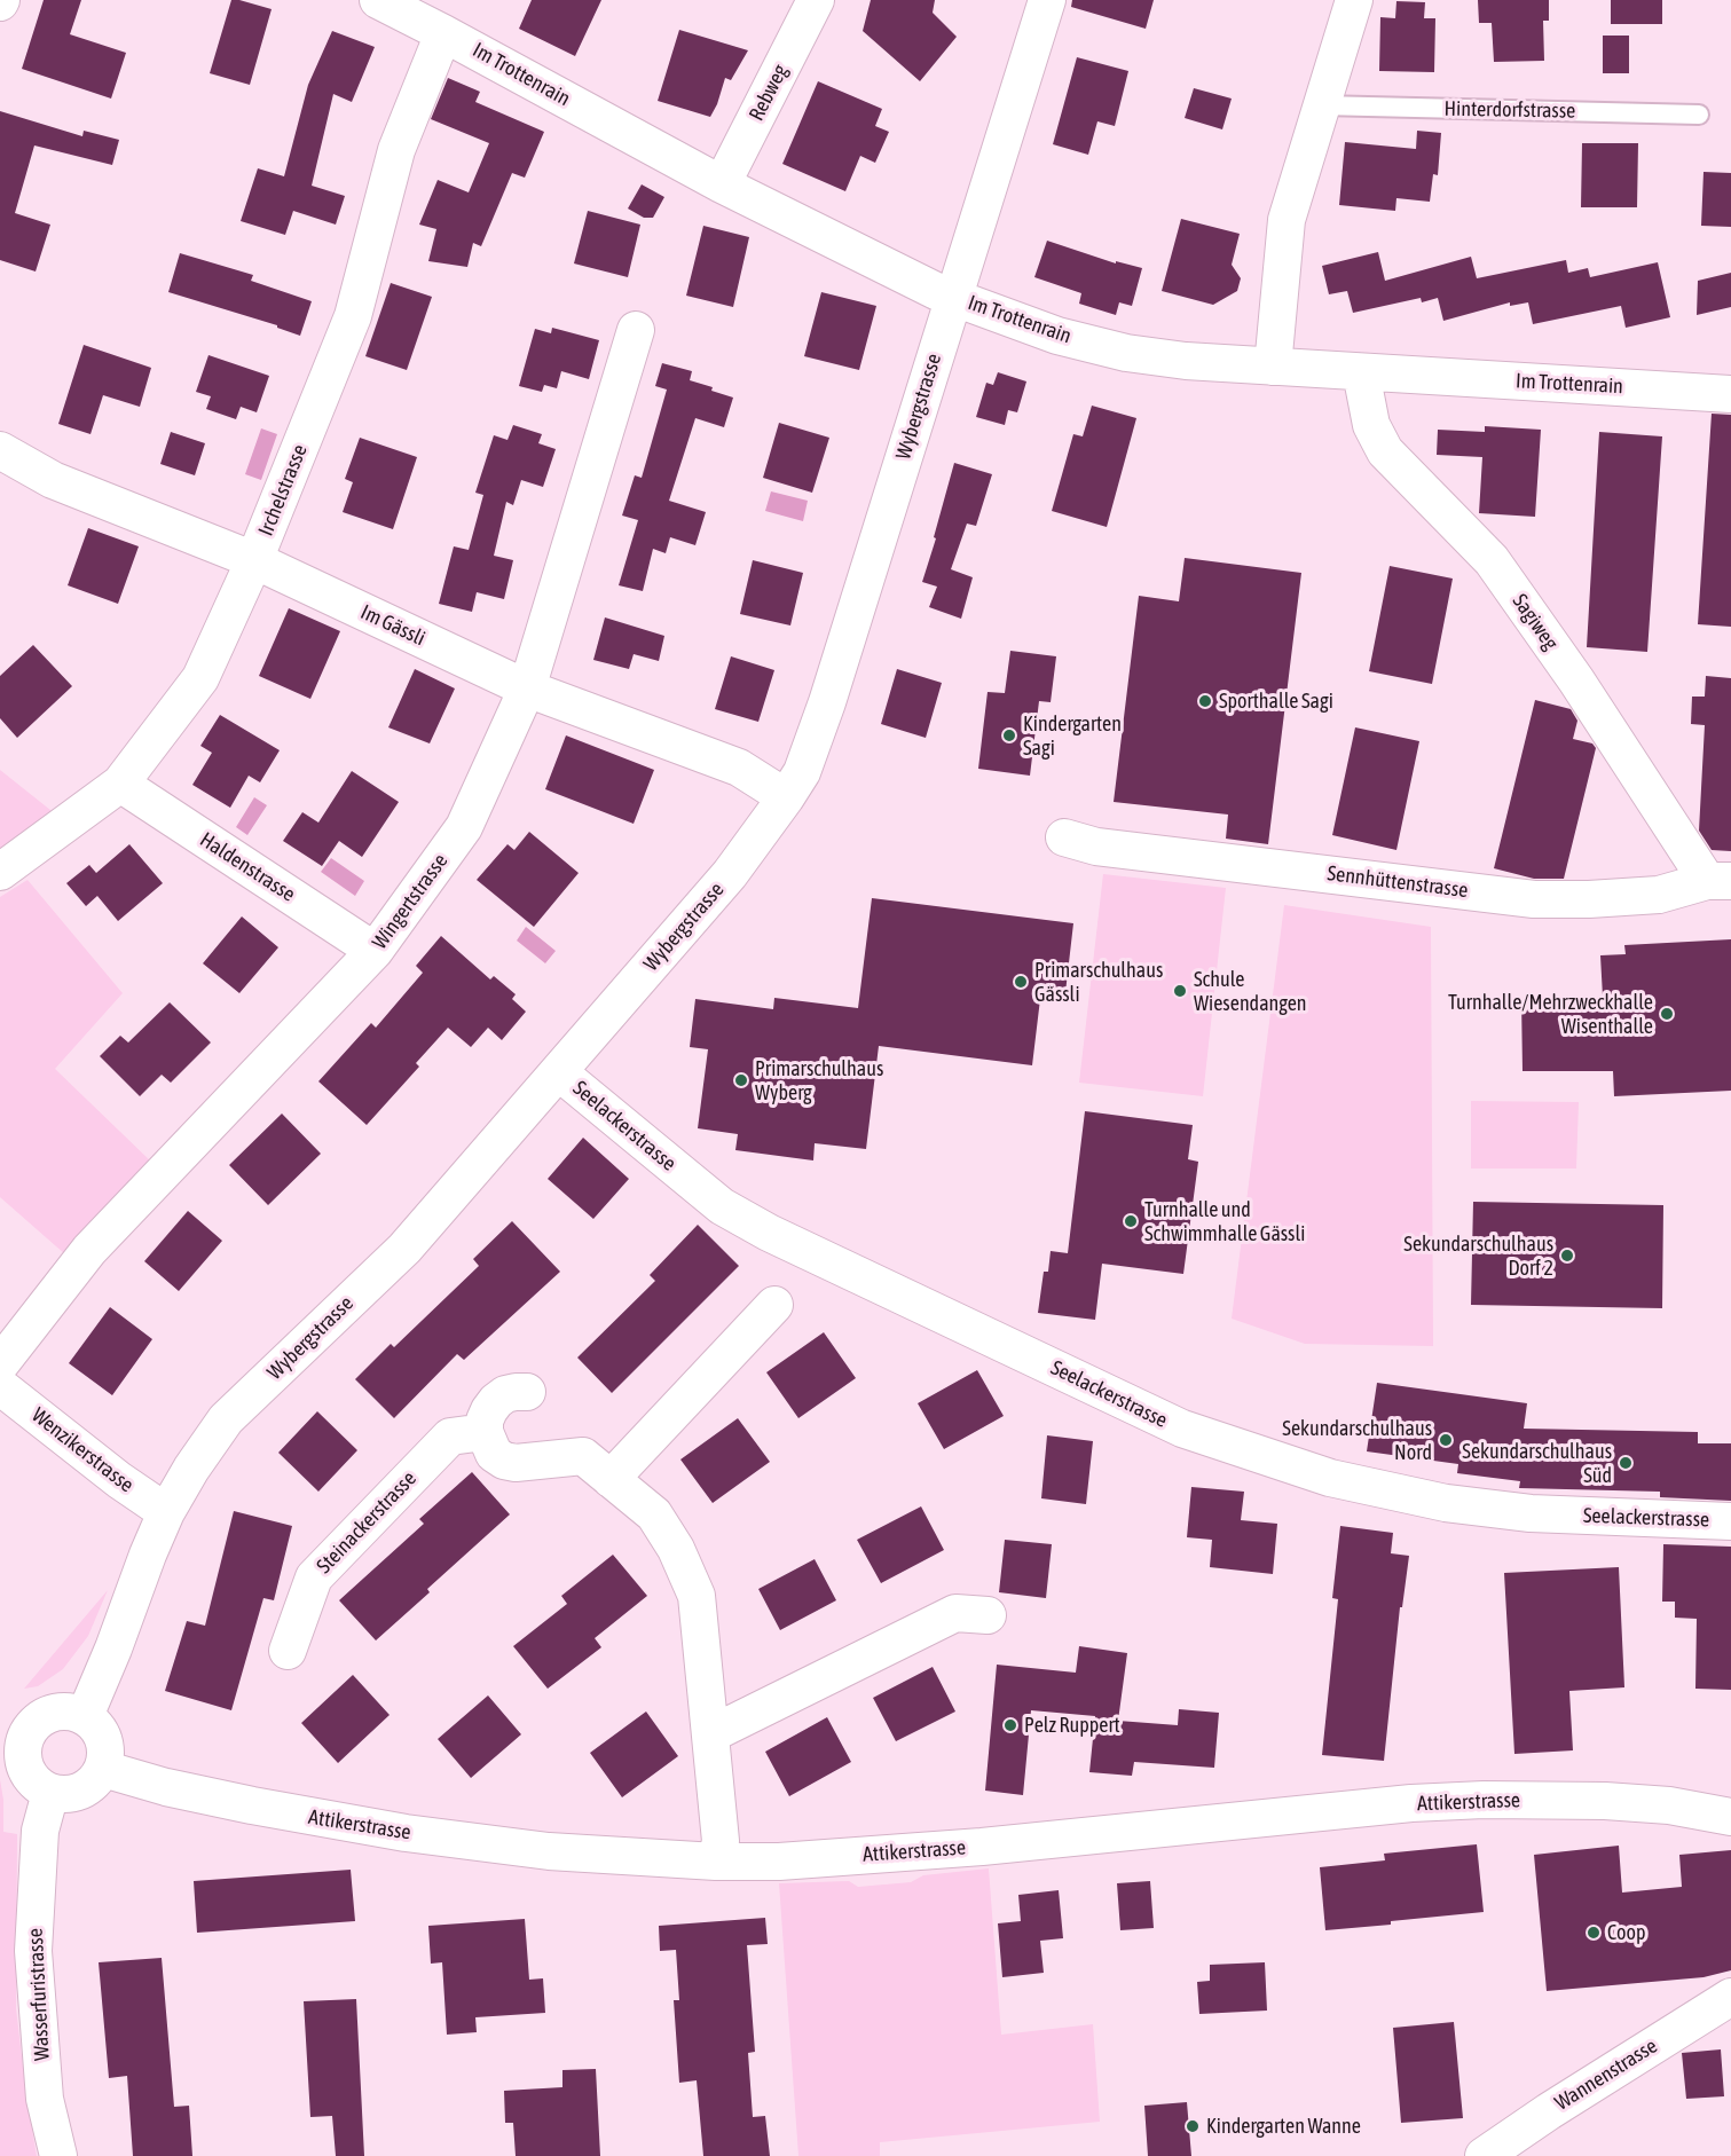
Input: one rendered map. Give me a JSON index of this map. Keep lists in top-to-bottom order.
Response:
{
  "streets": {
    "street": [
      "Im Trottenrain",
      "Rebweg",
      "Wybergstrasse",
      "Irchelstrasse",
      "Sagiweg",
      "Im Gässli",
      "Haldenstrasse",
      "Sennhüttenstrasse",
      "Wingertstrasse",
      "Seelackerstrasse",
      "Wenzikerstrasse",
      "Steinackerstrasse",
      "Attikerstrasse",
      "Wasserfuristrasse",
      "Wannenstrasse"
    ],
    "lane": ["Hinterdorfstrasse"]
  },
  "crossings": [
    ["Im Trottenrain", "Rebweg"],
    ["Im Trottenrain", "Wybergstrasse"],
    ["Im Trottenrain", "Irchelstrasse"],
    ["Im Trottenrain", "Sagiweg"],
    ["Wybergstrasse", "Im Gässli"],
    ["Wybergstrasse", "Seelackerstrasse"],
    ["Wybergstrasse", "Wenzikerstrasse"],
    ["Wybergstrasse", "Attikerstrasse"],
    ["Wybergstrasse", "Wasserfuristrasse"],
    ["Irchelstrasse", "Im Gässli"],
    ["Irchelstrasse", "Haldenstrasse"],
    ["Sagiweg", "Sennhüttenstrasse"],
    ["Im Gässli", "Wingertstrasse"],
    ["Haldenstrasse", "Wingertstrasse"],
    ["Attikerstrasse", "Wasserfuristrasse"]
  ],
  "places": [
    "Sporthalle Sagi",
    "Kindergarten Sagi",
    "Primarschulhaus Gässli",
    "Schule Wiesendangen",
    "Turnhalle/Mehrzweckhalle Wisenthalle",
    "Primarschulhaus Wyberg",
    "Turnhalle und Schwimmhalle Gässli",
    "Sekundarschulhaus Dorf 2",
    "Sekundarschulhaus Nord",
    "Sekundarschulhaus Süd",
    "Pelz Ruppert",
    "Coop",
    "Kindergarten Wanne"
  ]
}
